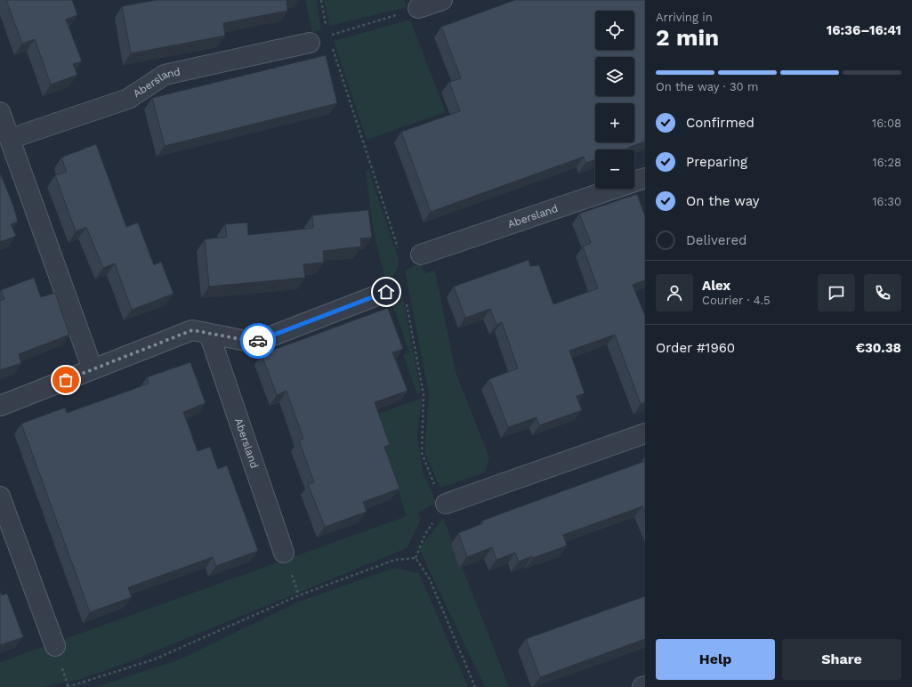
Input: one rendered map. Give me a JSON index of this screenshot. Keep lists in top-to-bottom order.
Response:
{
  "streets": {
    "street": ["Abersland"]
  },
  "page": {
    "heading": ["2 min", "Arriving in", "16:36–16:41"],
    "panel": [
      "Alex",
      "Courier · 4.5",
      "Order #1960",
      "€30.38"
    ],
    "map_buttons": ["+", "−"],
    "bar": "On the way · 30 m",
    "list": [
      ["Confirmed", "16:08"],
      ["Preparing", "16:28"],
      ["On the way", "16:30"],
      "Delivered"
    ],
    "buttons": ["Help", "Share"]
  }
}
